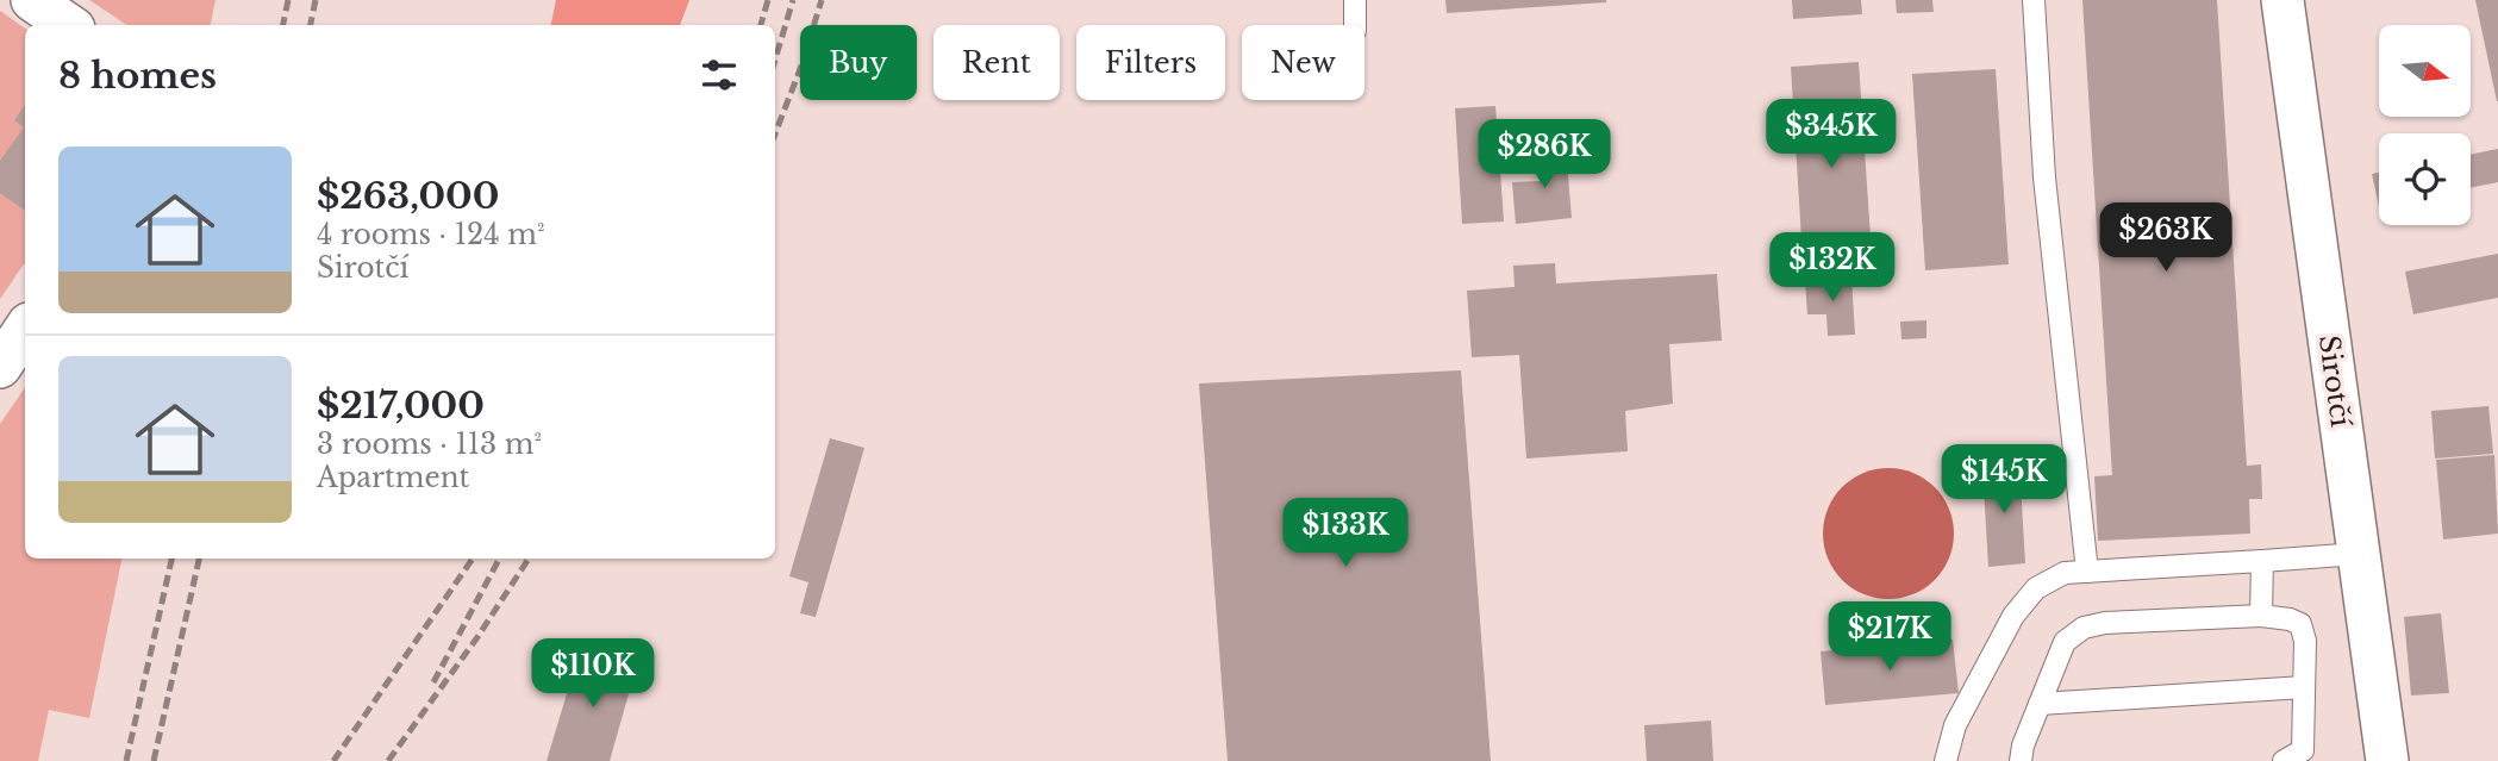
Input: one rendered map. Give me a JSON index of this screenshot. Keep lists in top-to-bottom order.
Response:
{
  "streets": {
    "street": ["Sirotčí"]
  },
  "north": "right",
  "page": {
    "chip": [
      "Buy",
      "Rent",
      "Filters",
      "New"
    ],
    "heading": "8 homes",
    "price": [
      "$345K",
      "$286K",
      "$263K",
      "$132K",
      "$145K",
      "$133K",
      "$217K",
      "$110K"
    ],
    "list": [
      {
        "name": "$263,000",
        "note": "4 rooms · 124 m² · Sirotčí"
      },
      {
        "name": "$217,000",
        "note": "3 rooms · 113 m² · Apartment"
      }
    ]
  }
}
